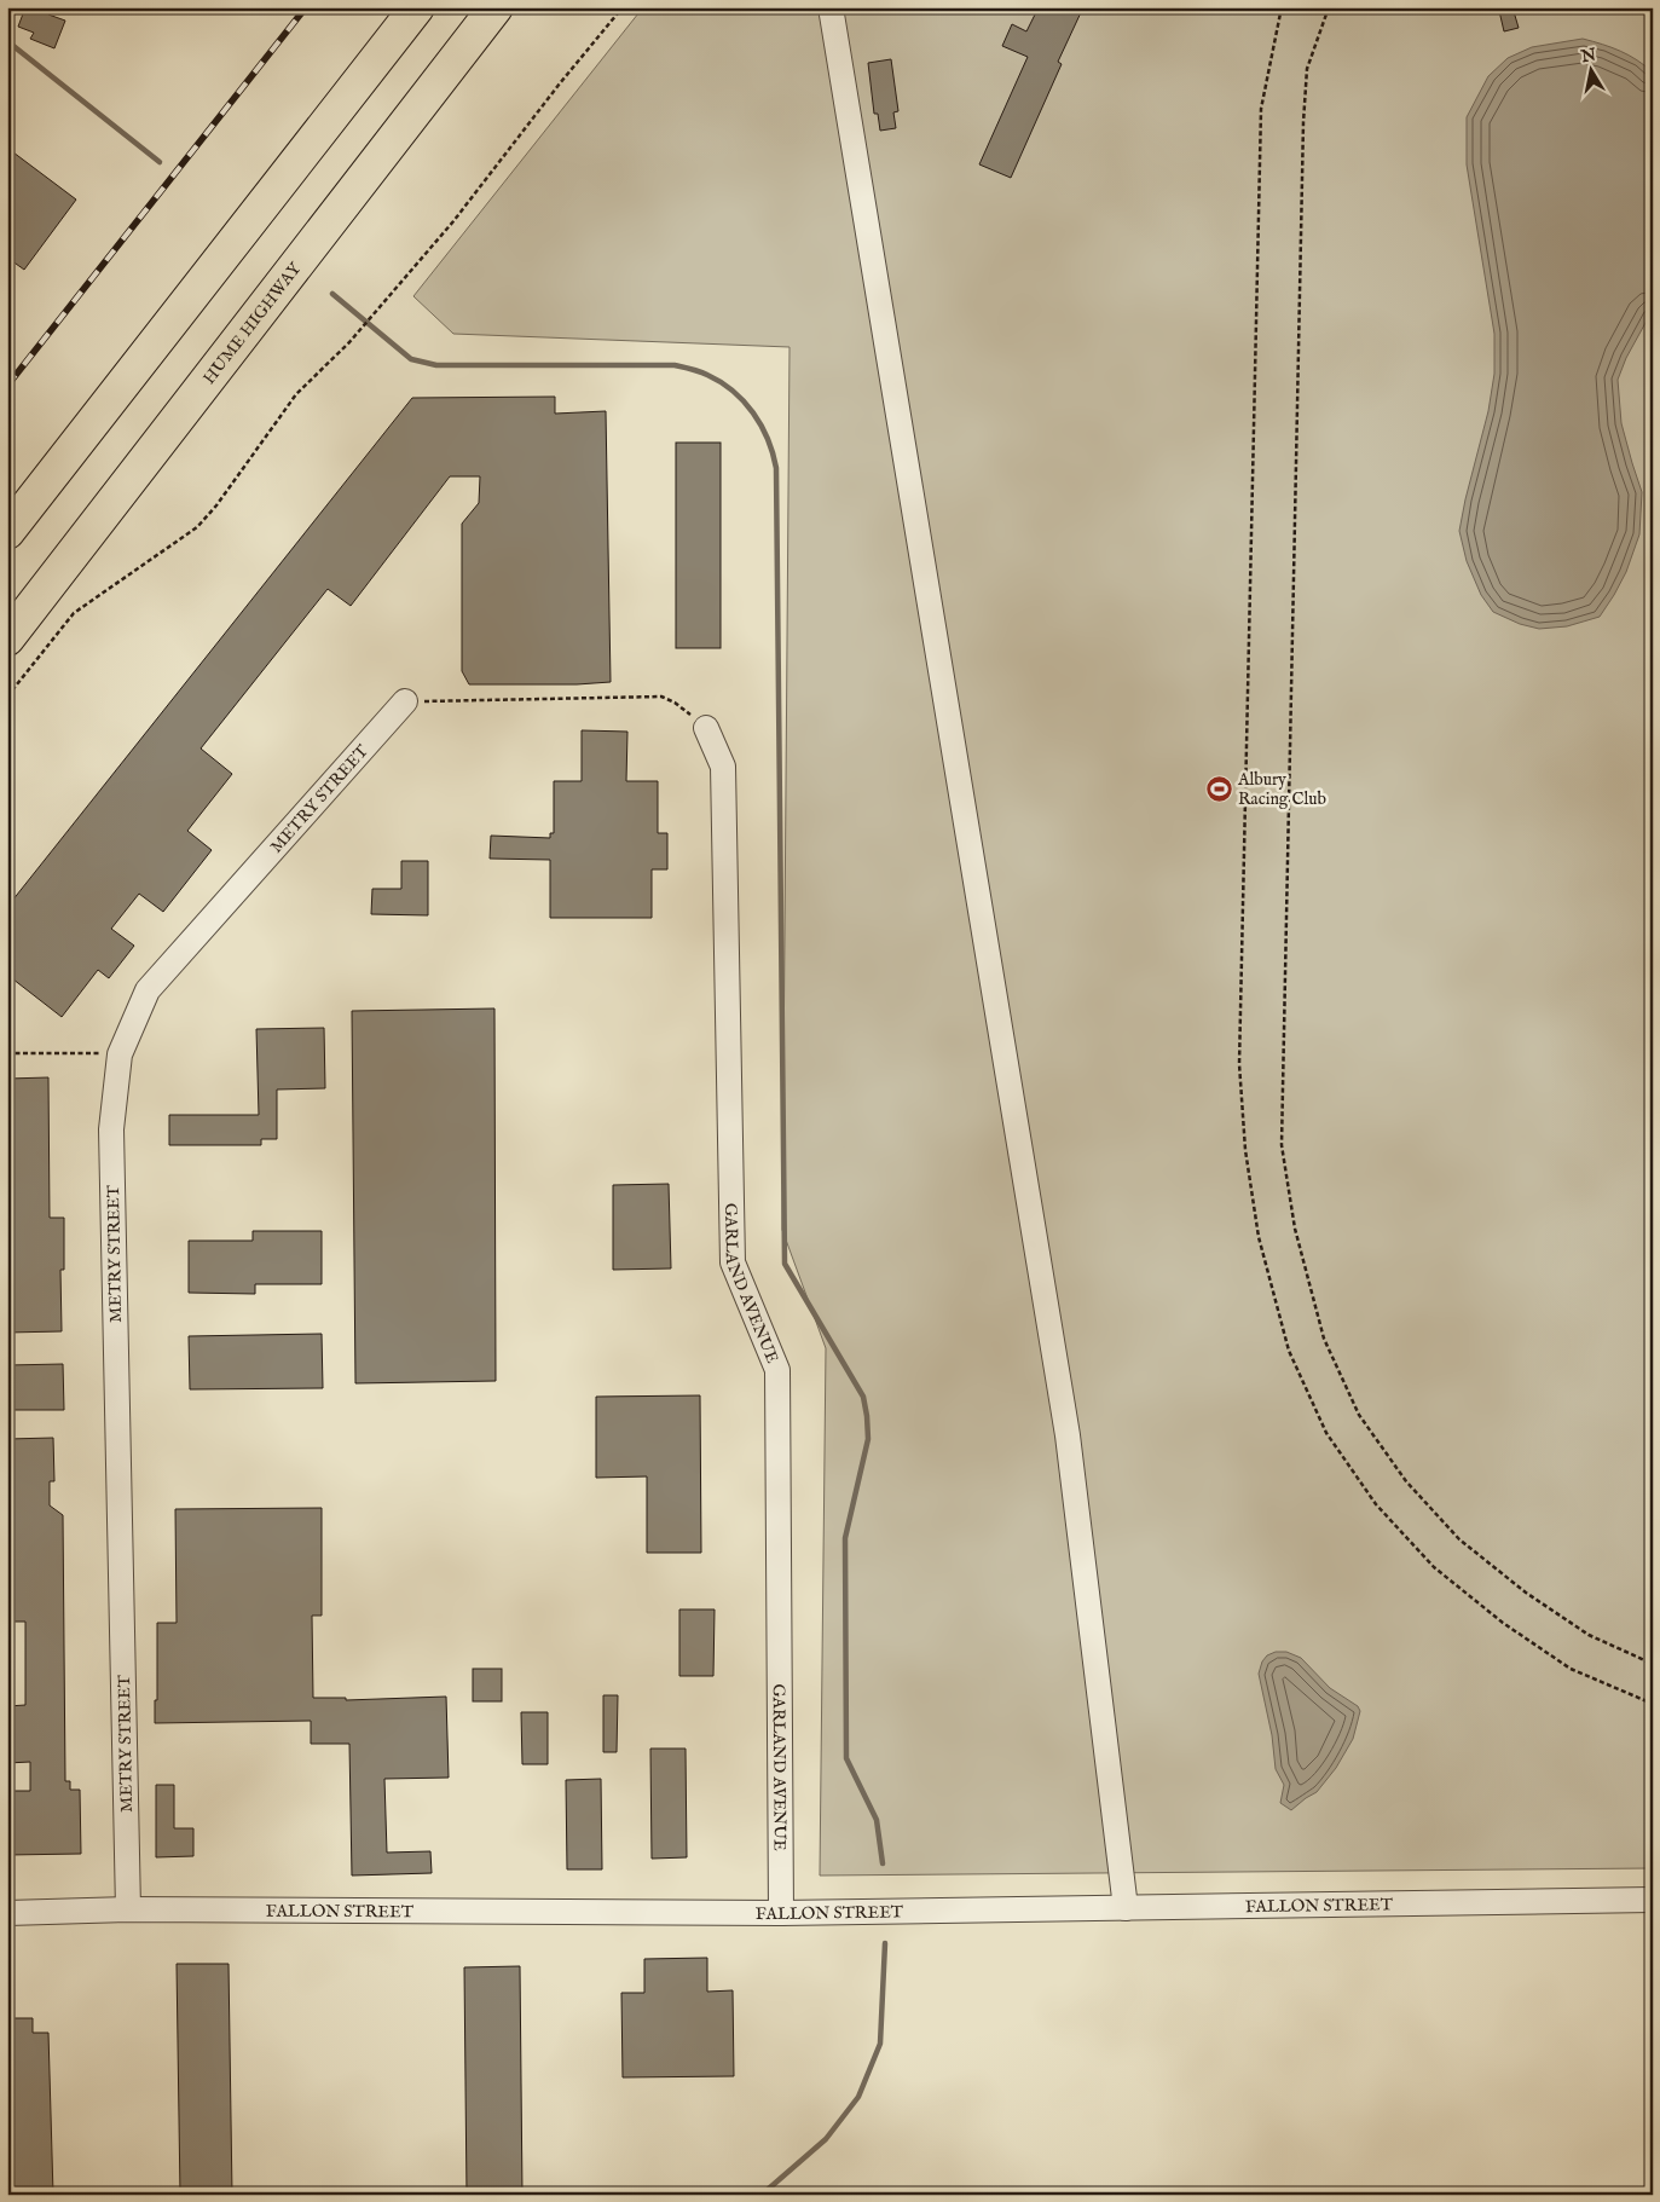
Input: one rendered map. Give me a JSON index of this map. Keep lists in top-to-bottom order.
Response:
{
  "streets": {
    "highway": ["HUME HIGHWAY"],
    "street": ["METRY STREET", "GARLAND AVENUE", "FALLON STREET"]
  },
  "crossings": [
    ["METRY STREET", "FALLON STREET"],
    ["GARLAND AVENUE", "FALLON STREET"]
  ],
  "places": {
    "sports": ["Albury Racing Club"]
  },
  "north": "top"
}
